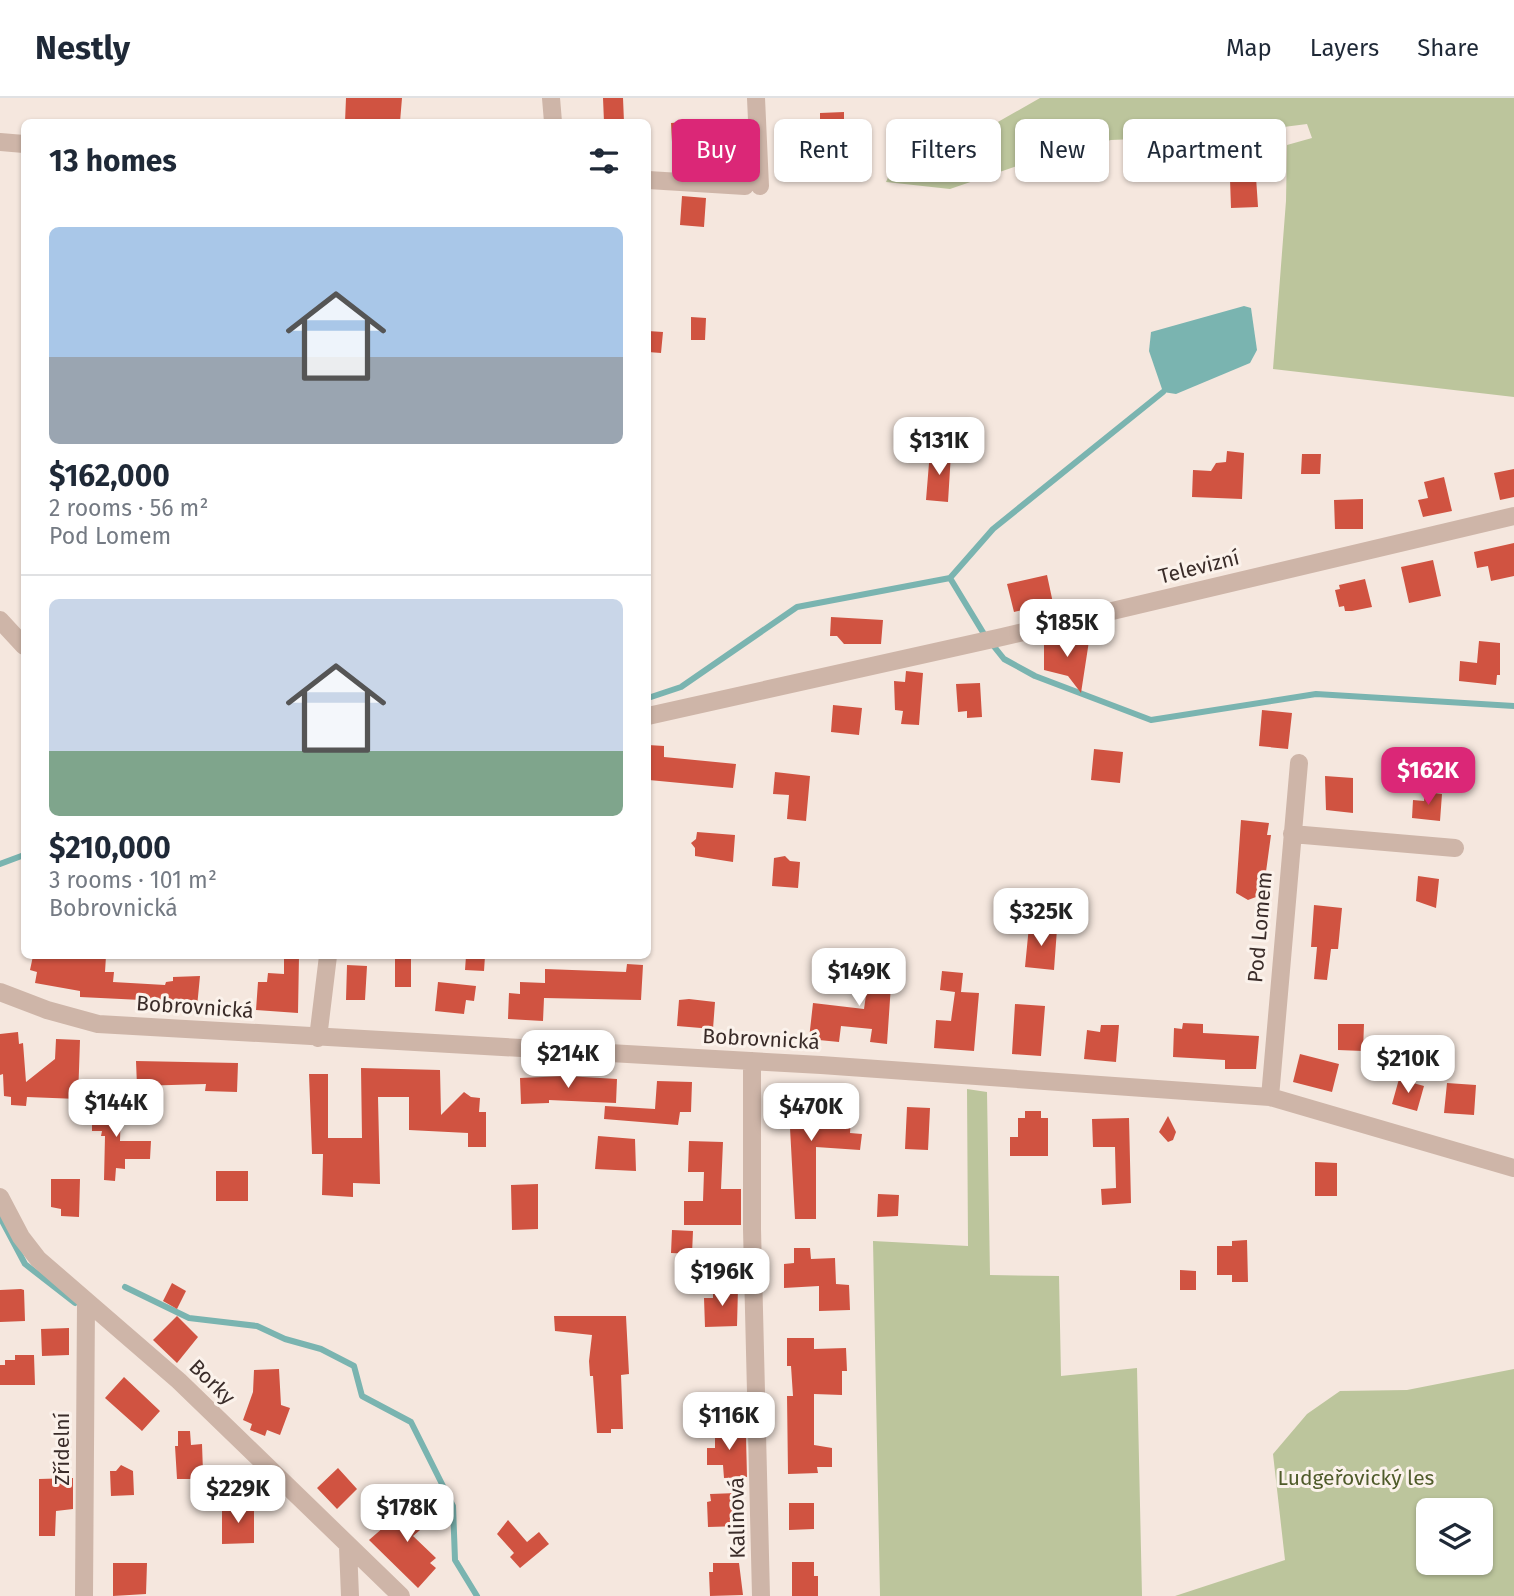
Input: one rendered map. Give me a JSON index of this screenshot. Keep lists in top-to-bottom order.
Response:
{
  "streets": {
    "street": [
      "Televizní",
      "Pod Lomem",
      "Bobrovnická",
      "Borky",
      "Zřídelní",
      "Kalinová"
    ]
  },
  "crossings": [
    ["Pod Lomem", "Bobrovnická"],
    ["Bobrovnická", "Kalinová"],
    ["Borky", "Zřídelní"]
  ],
  "parks": ["Ludgeřovický les"],
  "page": {
    "header": "Nestly",
    "nav": ["Map", "Layers", "Share"],
    "chip": [
      "Buy",
      "Rent",
      "Filters",
      "New",
      "Apartment"
    ],
    "heading": "13 homes",
    "list": [
      {
        "name": "$162,000",
        "note": "2 rooms · 56 m² · Pod Lomem"
      },
      {
        "name": "$210,000",
        "note": "3 rooms · 101 m² · Bobrovnická"
      }
    ],
    "price": [
      "$131K",
      "$185K",
      "$162K",
      "$325K",
      "$149K",
      "$214K",
      "$210K",
      "$144K",
      "$470K",
      "$196K",
      "$116K",
      "$229K",
      "$178K"
    ]
  }
}
